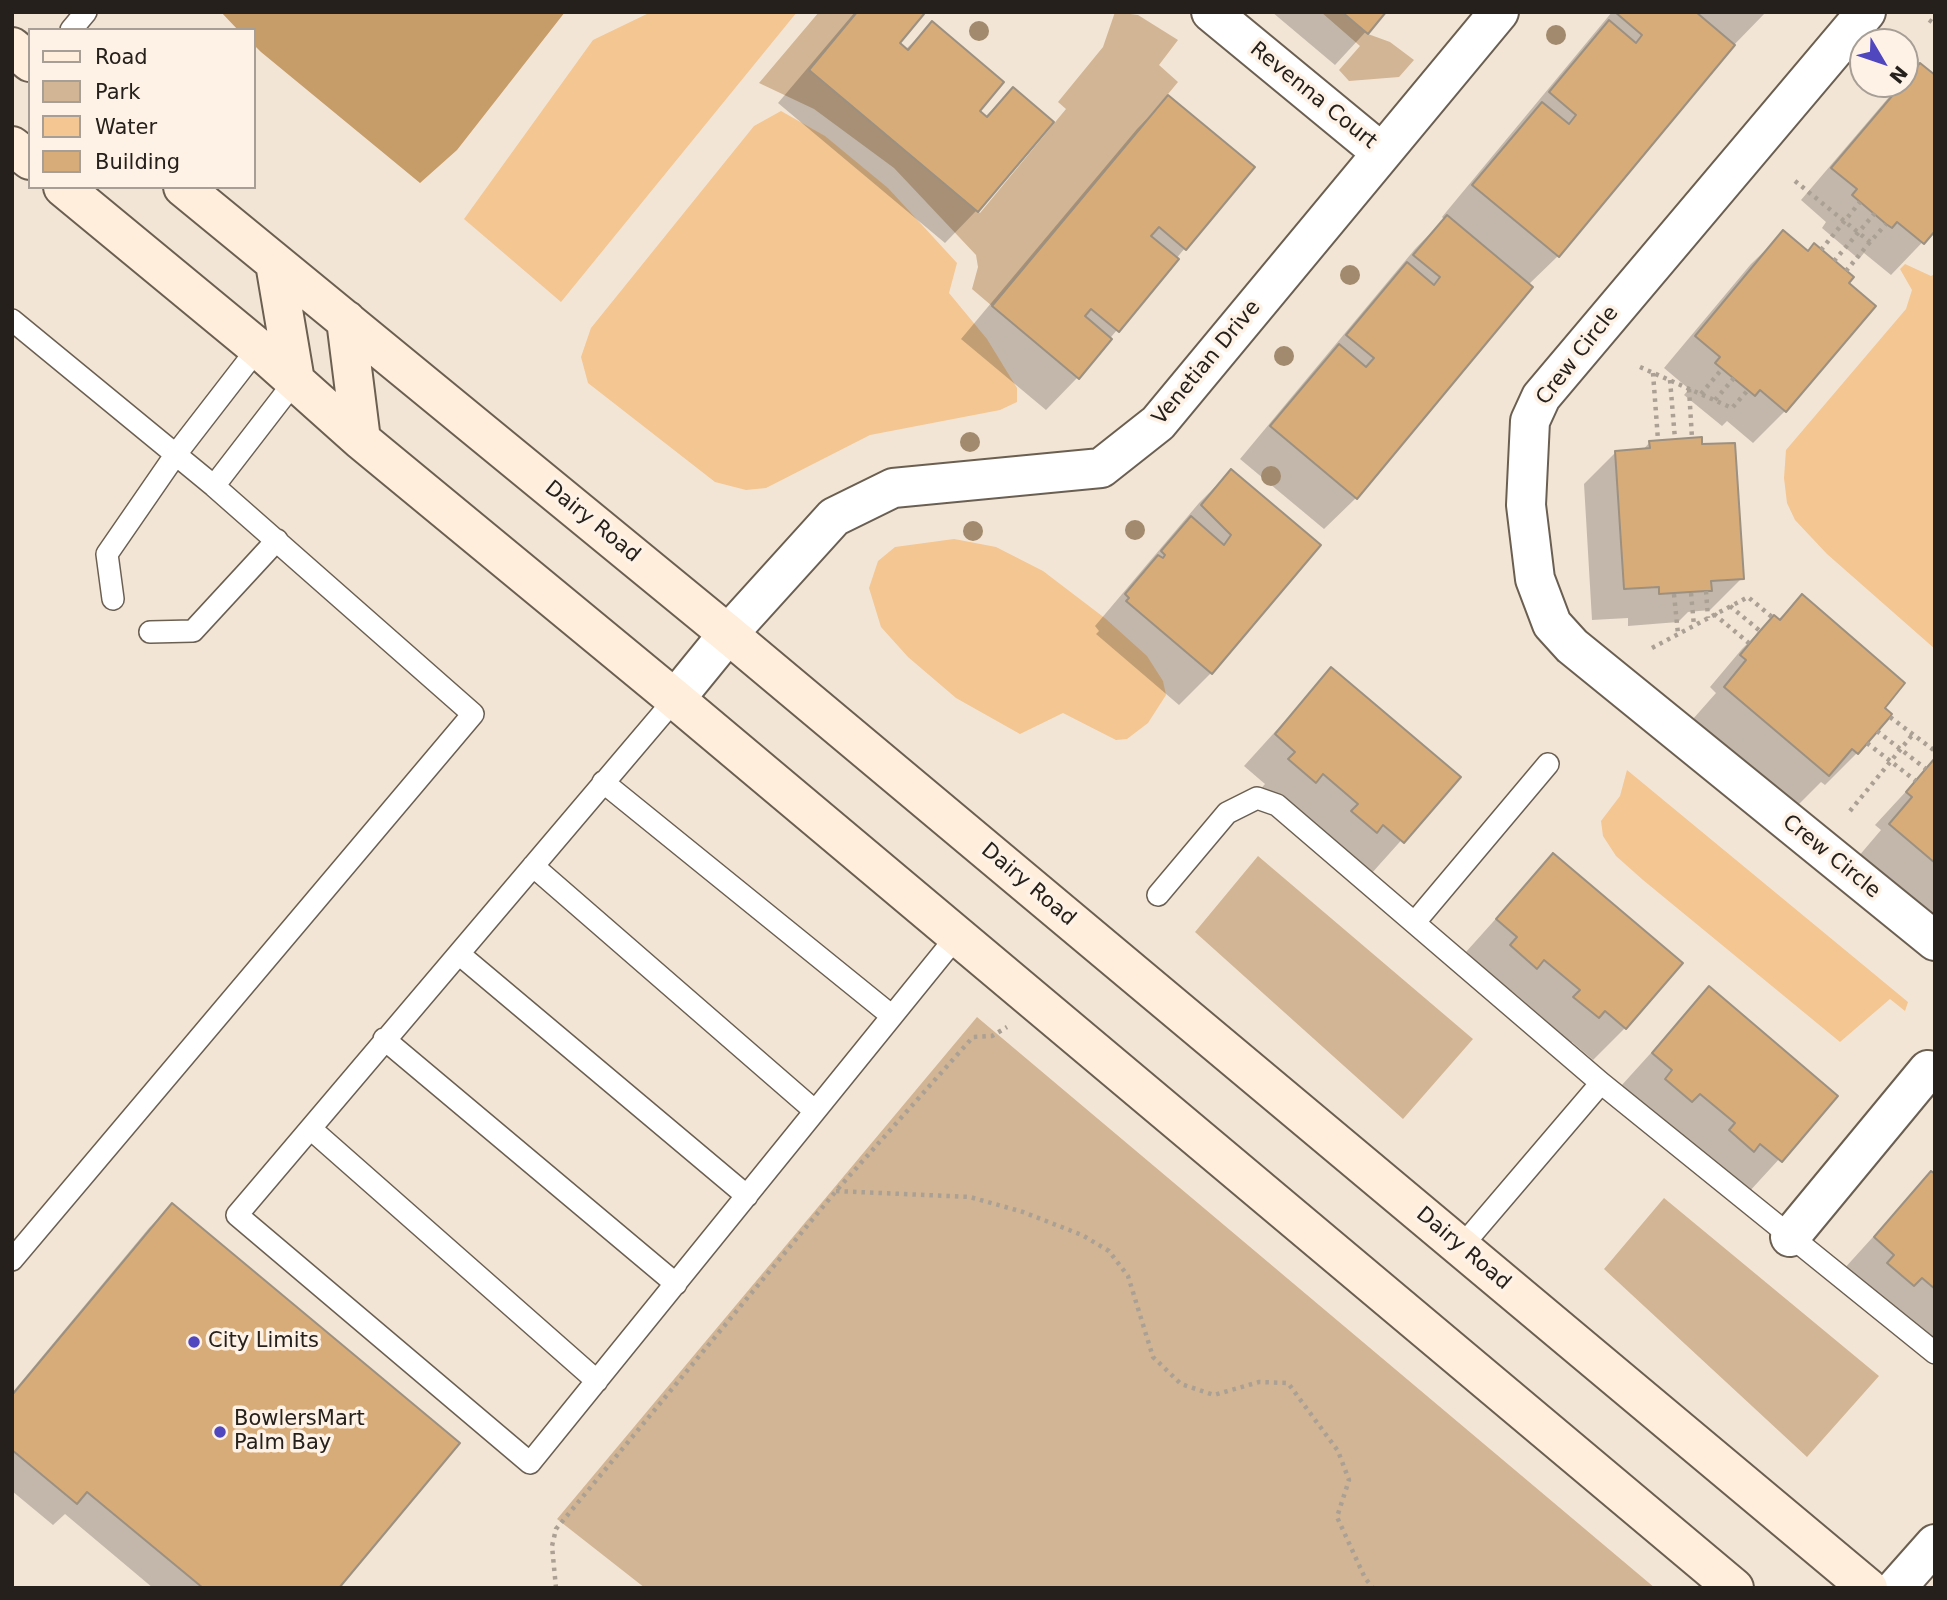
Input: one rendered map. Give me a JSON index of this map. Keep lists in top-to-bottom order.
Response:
{
  "streets": {
    "street": [
      "Revenna Court",
      "Crew Circle",
      "Venetian Drive",
      "Dairy Road"
    ]
  },
  "crossings": [
    ["Revenna Court", "Venetian Drive"],
    ["Venetian Drive", "Dairy Road"]
  ],
  "places": ["City Limits", "BowlersMart Palm Bay"],
  "legend": [
    "Road",
    "Park",
    "Water",
    "Building"
  ],
  "north": "bottom right"
}
